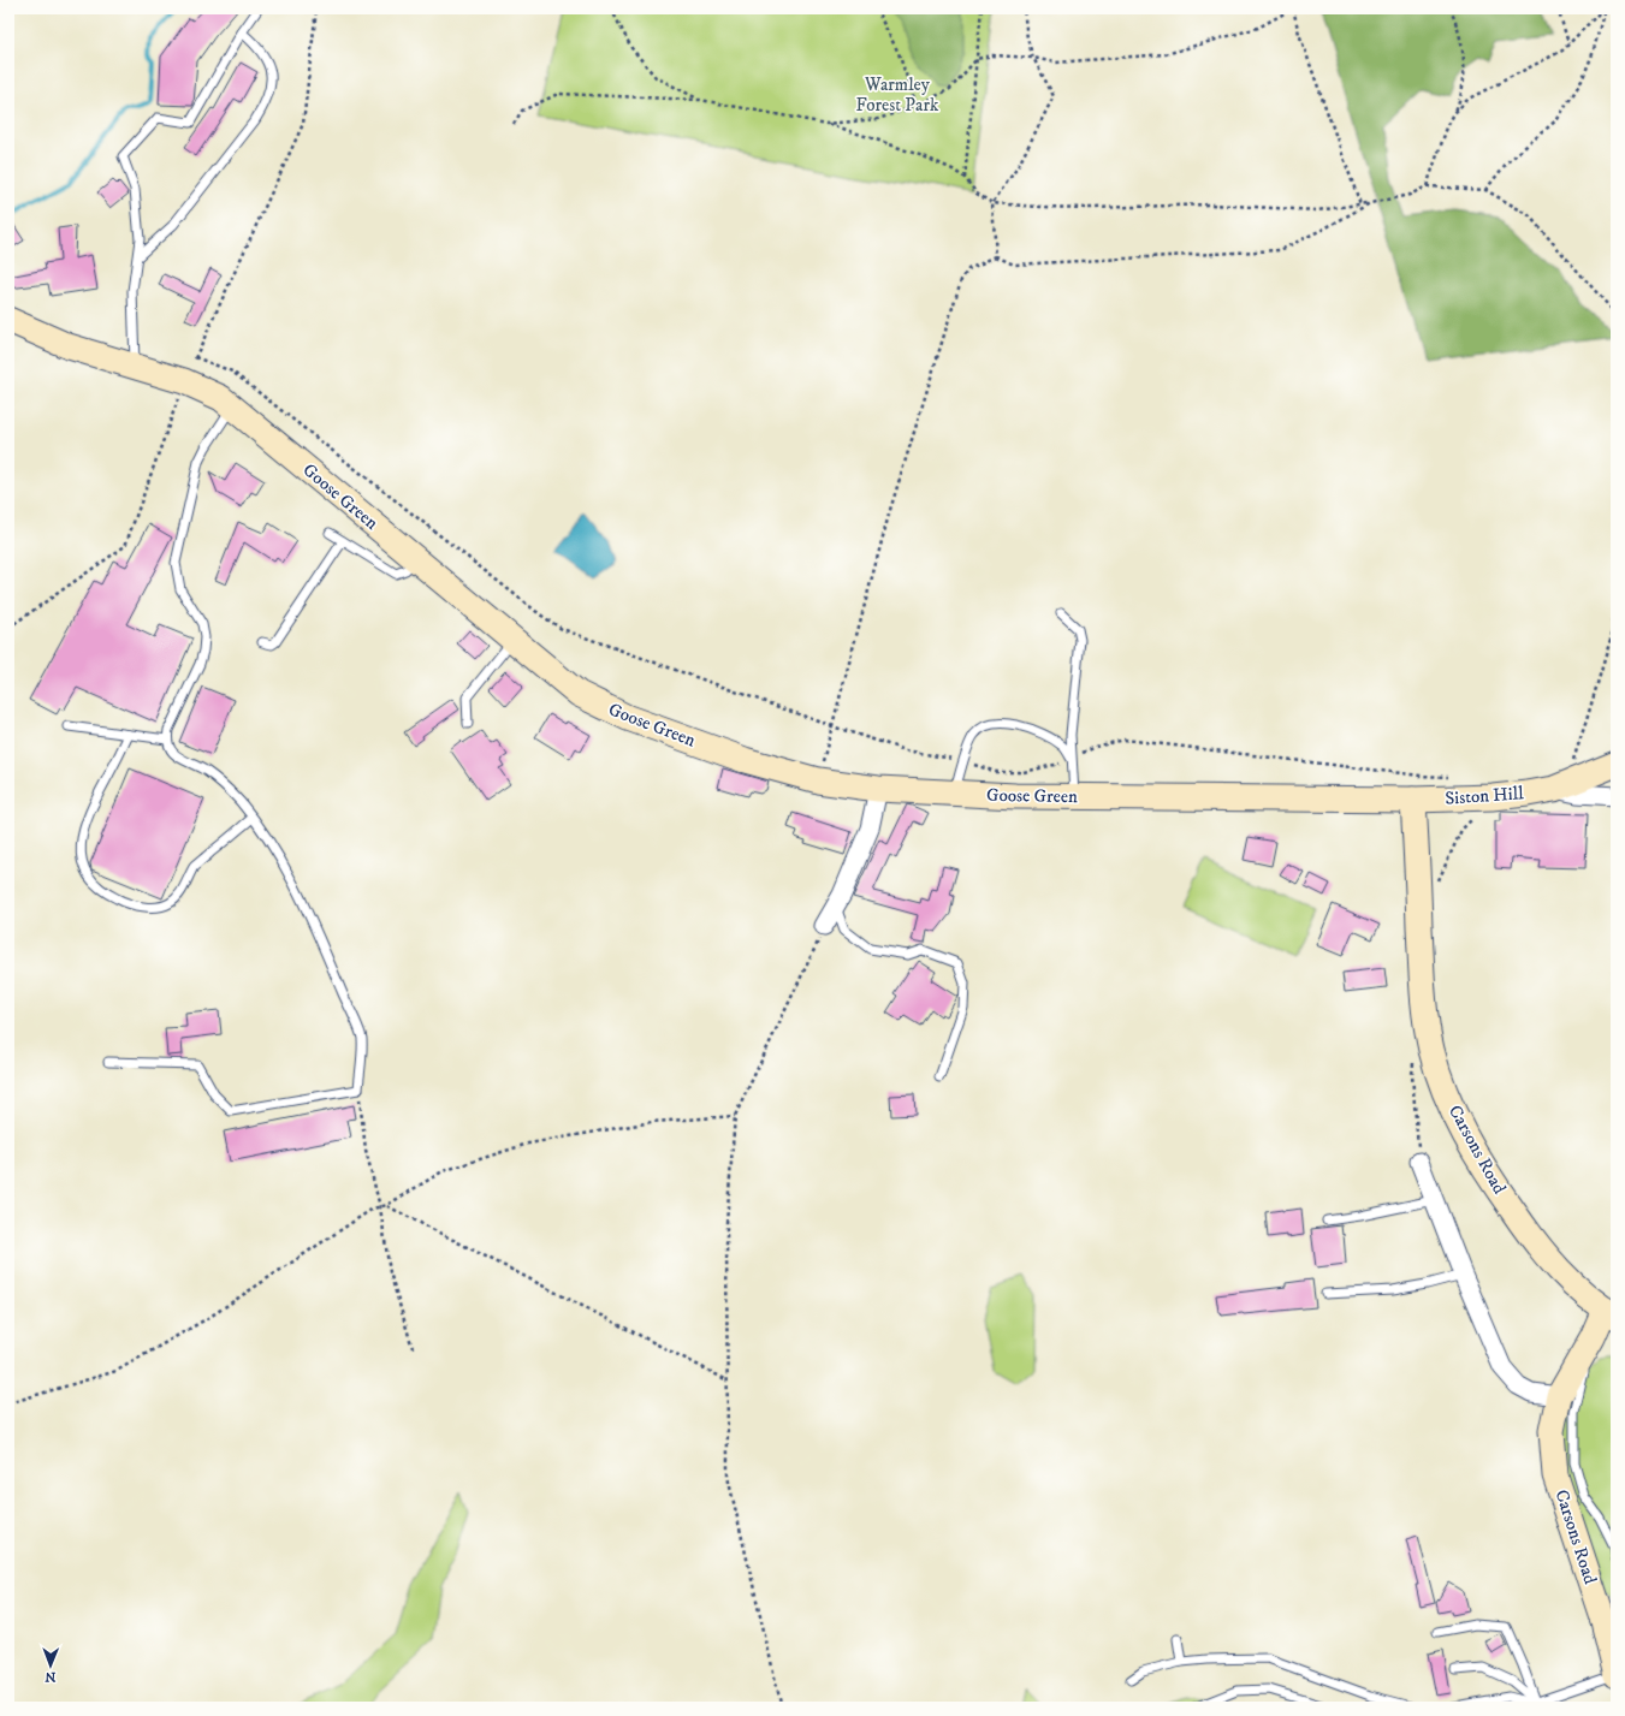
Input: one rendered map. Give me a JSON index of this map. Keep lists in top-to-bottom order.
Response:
{
  "streets": {
    "street": ["Goose Green", "Siston Hill", "Carsons Road"]
  },
  "crossings": [
    ["Goose Green", "Siston Hill"],
    ["Goose Green", "Carsons Road"],
    ["Siston Hill", "Carsons Road"]
  ],
  "parks": ["Warmley Forest Park"],
  "north": "bottom"
}
